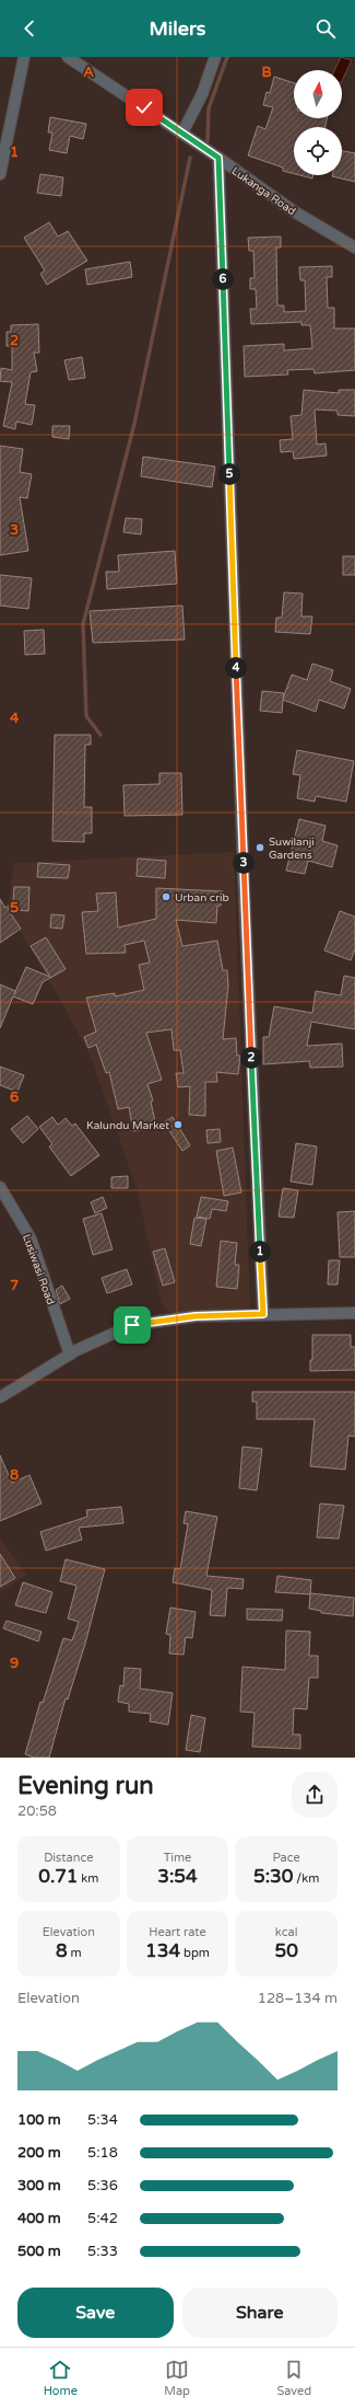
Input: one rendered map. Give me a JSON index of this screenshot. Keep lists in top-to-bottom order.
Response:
{
  "streets": {
    "street": ["Lukanga Road", "Lusiwasi Road"]
  },
  "places": ["Suwilanji Gardens", "Urban crib", "Kalundu Market"],
  "north": "top",
  "page": {
    "header": "Milers",
    "pins": [
      "6",
      "5",
      "4",
      "3",
      "2",
      "1"
    ],
    "heading": ["Evening run", "20:58"],
    "stats": [
      ["Distance", "0.71 km"],
      ["Time", "3:54"],
      ["Pace", "5:30 /km"],
      ["Elevation", "8 m"],
      ["Heart rate", "134 bpm"],
      ["kcal", "50"]
    ],
    "chart": ["Elevation", "128–134 m"],
    "list": [
      {
        "name": "100 m",
        "note": "5:34"
      },
      {
        "name": "200 m",
        "note": "5:18"
      },
      {
        "name": "300 m",
        "note": "5:36"
      },
      {
        "name": "400 m",
        "note": "5:42"
      },
      {
        "name": "500 m",
        "note": "5:33"
      }
    ],
    "buttons": ["Save", "Share"],
    "tabs": ["Home", "Map", "Saved"]
  },
  "grid": {
    "columns": ["A", "B"],
    "rows": [
      "1",
      "2",
      "3",
      "4",
      "5",
      "6",
      "7",
      "8",
      "9"
    ]
  }
}
